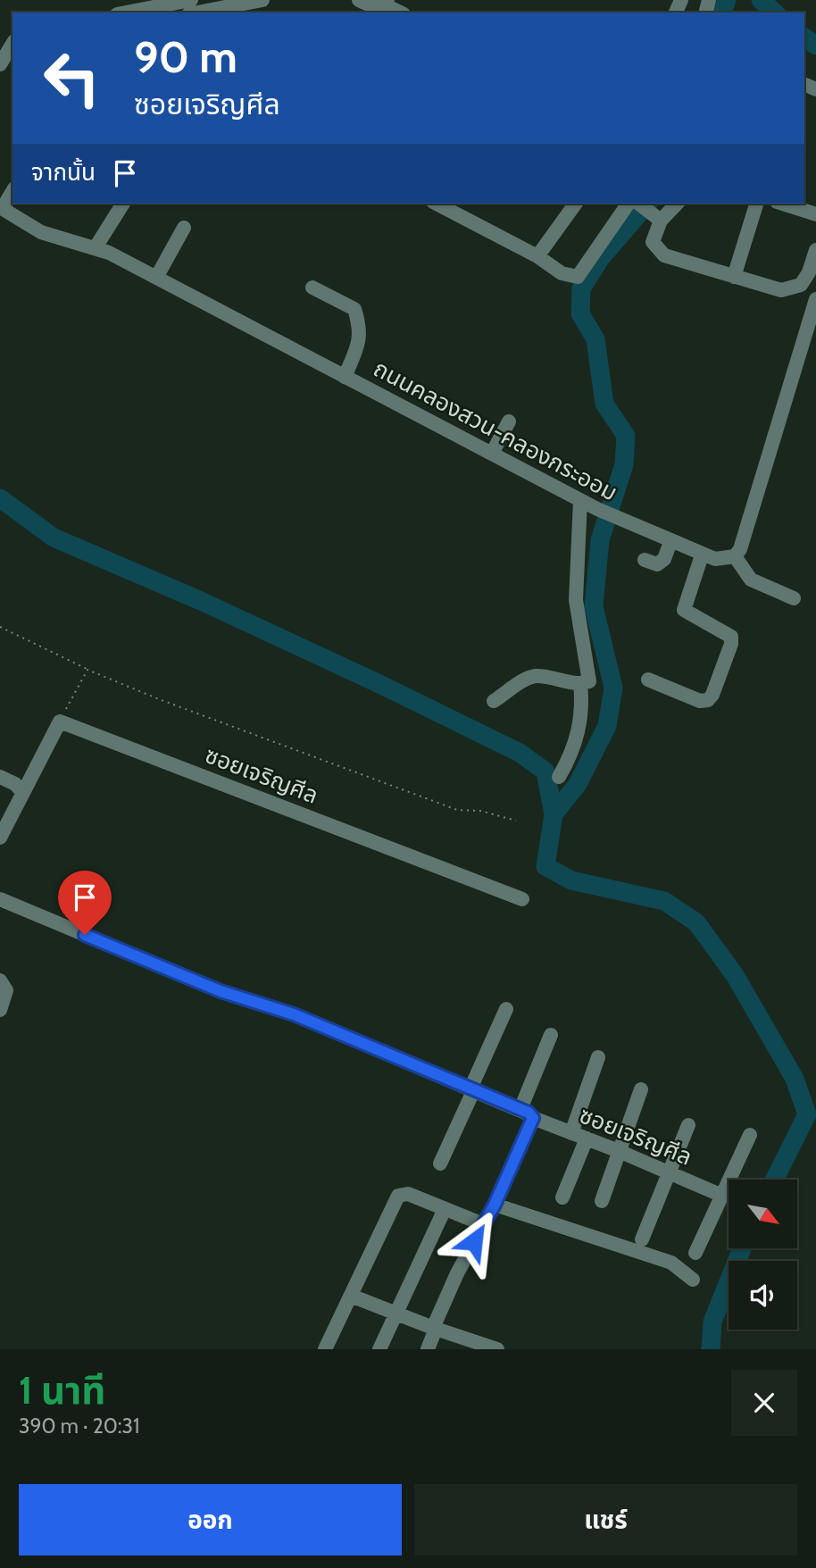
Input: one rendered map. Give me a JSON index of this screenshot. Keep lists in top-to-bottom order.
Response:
{
  "streets": {
    "street": ["ถนนคลองสวน-คลองกระออม", "ซอยเจริญศีล"]
  },
  "north": "bottom right",
  "page": {
    "turn": ["90 m", "ซอยเจริญศีล"],
    "then": "จากนั้น",
    "heading": ["1 นาที", "390 m · 20:31"],
    "buttons": ["ออก", "แชร์"]
  }
}
